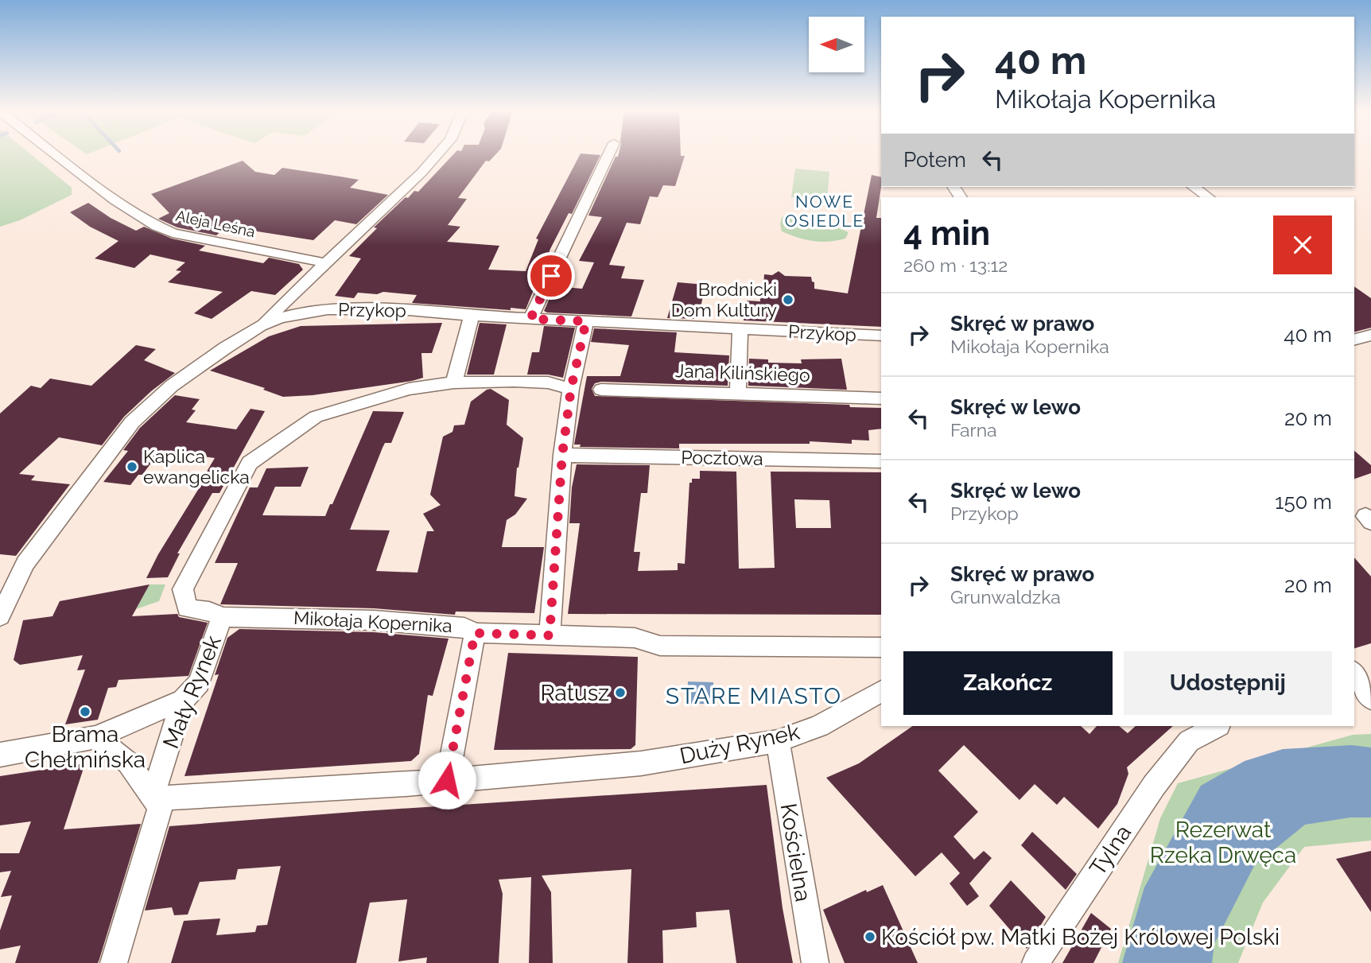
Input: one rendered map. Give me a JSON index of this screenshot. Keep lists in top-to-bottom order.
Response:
{
  "streets": {
    "street": [
      "Aleja Leśna",
      "Przykop",
      "Jana Kilińskiego",
      "Pocztowa",
      "Mikołaja Kopernika",
      "Mały Rynek",
      "Duży Rynek",
      "Tylna",
      "Kościelna"
    ]
  },
  "crossings": [
    ["Mikołaja Kopernika", "Mały Rynek"],
    ["Mały Rynek", "Duży Rynek"],
    ["Duży Rynek", "Kościelna"]
  ],
  "districts": ["NOWE OSIEDLE", "STARE MIASTO"],
  "parks": ["Rezerwat Rzeka Drwęca"],
  "places": [
    "Brodnicki Dom Kultury",
    "Kaplica ewangelicka",
    "Ratusz",
    "Brama Chełmińska",
    "Kościół pw. Matki Bożej Królowej Polski"
  ],
  "north": "left",
  "page": {
    "turn": ["40 m", "Mikołaja Kopernika"],
    "then": "Potem",
    "heading": ["4 min", "260 m · 13:12"],
    "list": [
      {
        "name": "Skręć w prawo",
        "note": "Mikołaja Kopernika",
        "value": "40 m"
      },
      {
        "name": "Skręć w lewo",
        "note": "Farna",
        "value": "20 m"
      },
      {
        "name": "Skręć w lewo",
        "note": "Przykop",
        "value": "150 m"
      },
      {
        "name": "Skręć w prawo",
        "note": "Grunwaldzka",
        "value": "20 m"
      }
    ],
    "buttons": ["Zakończ", "Udostępnij"]
  }
}
